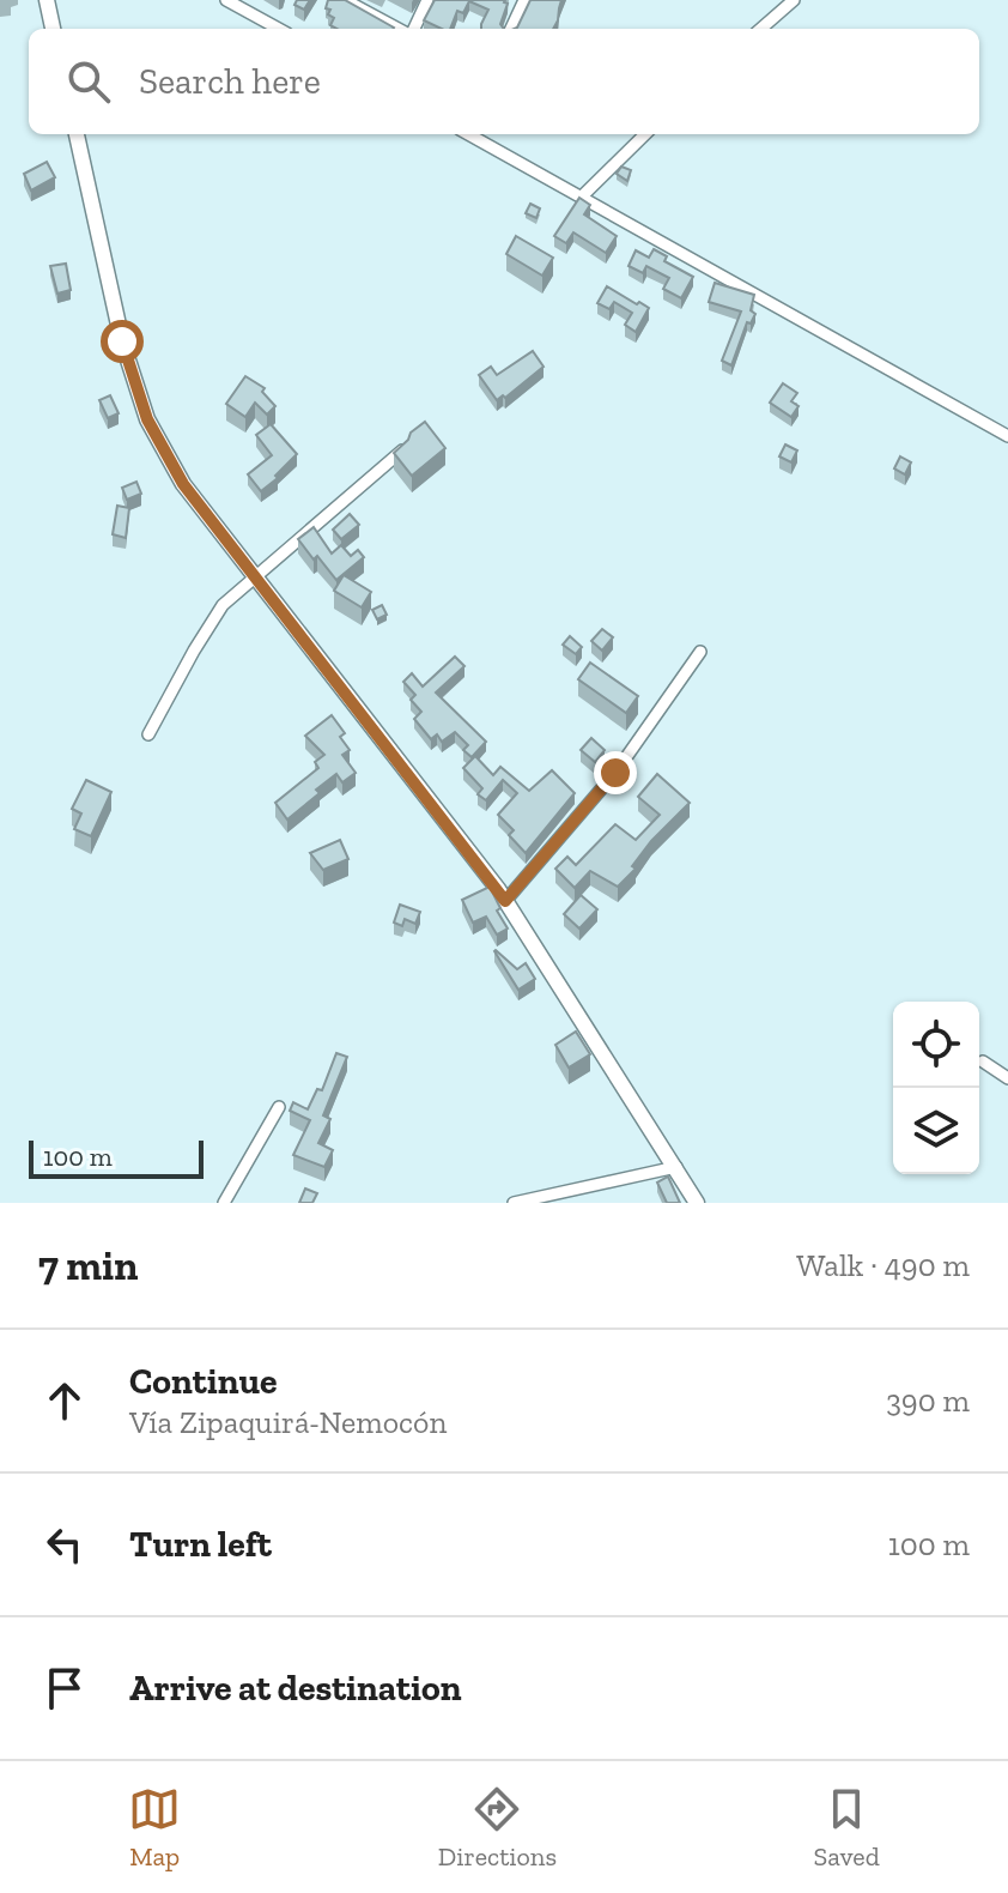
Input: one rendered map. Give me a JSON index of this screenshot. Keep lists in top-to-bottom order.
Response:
{
  "scale_bar": "100 m",
  "page": {
    "search": "Search here",
    "scale": "100 m",
    "heading": ["7 min", "Walk · 490 m"],
    "list": [
      ["Continue", "Vía Zipaquirá-Nemocón", "390 m"],
      ["Turn left", "100 m"],
      "Arrive at destination"
    ],
    "nav": ["Map", "Directions", "Saved"]
  }
}
